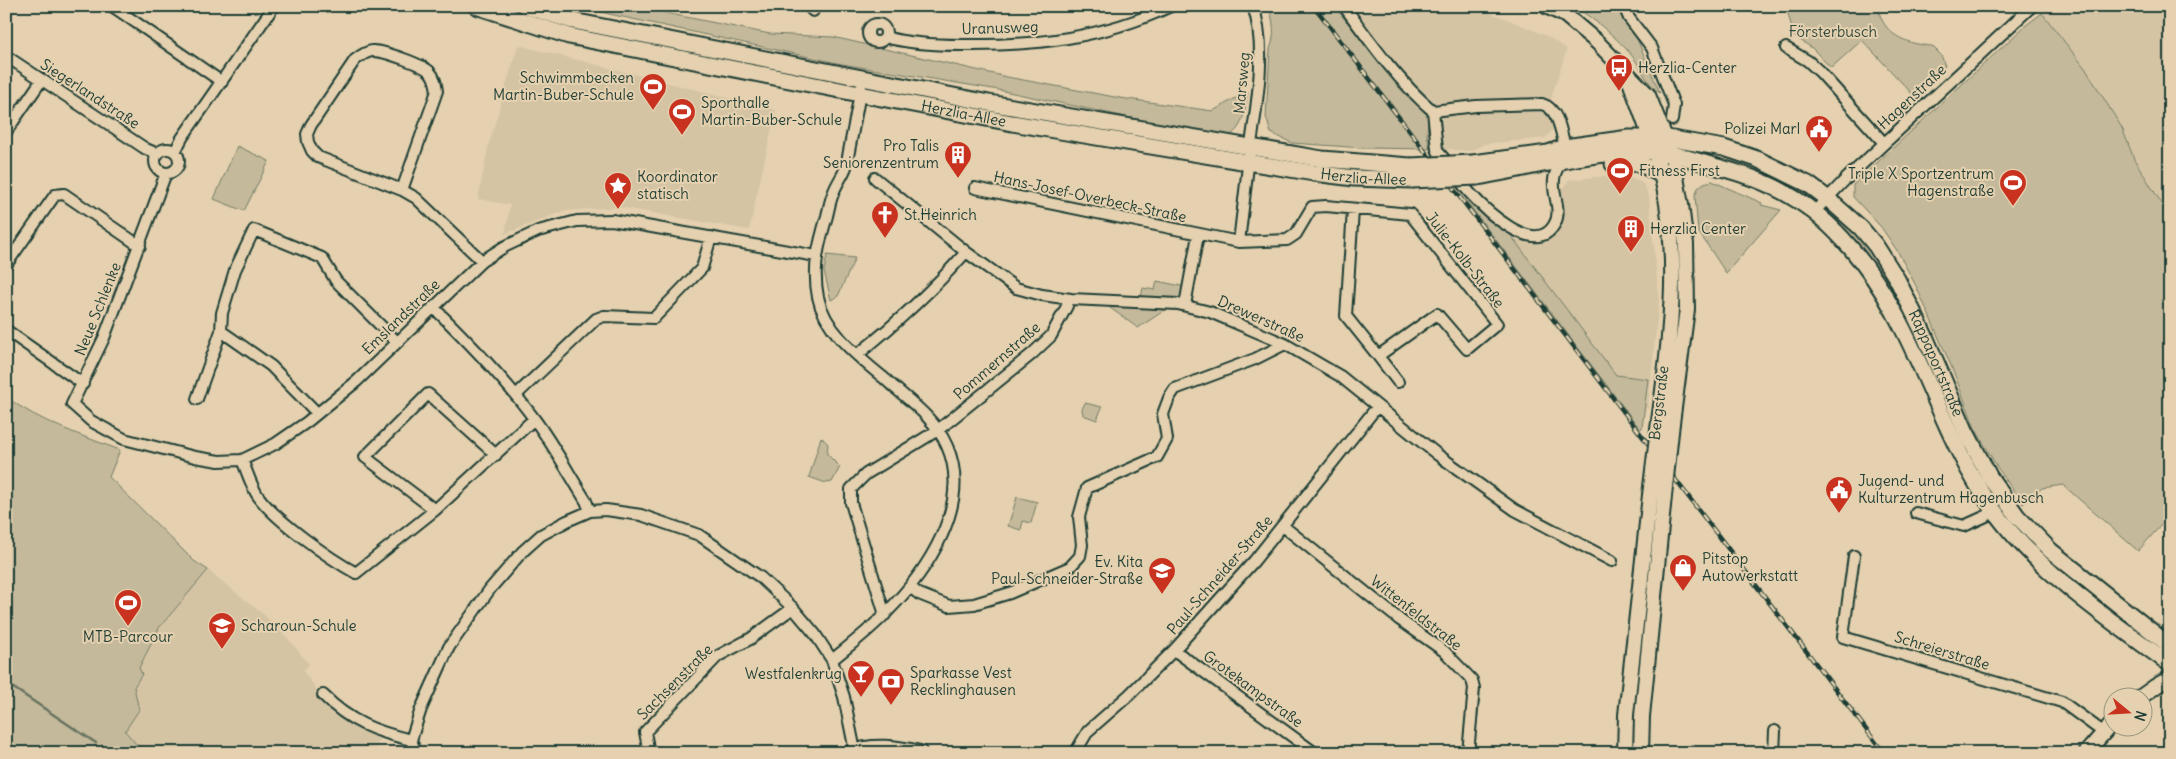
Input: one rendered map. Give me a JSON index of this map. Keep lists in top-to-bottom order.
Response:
{
  "streets": {
    "main road": ["Herzlia-Allee", "Rappaportstraße", "Bergstraße"],
    "street": [
      "Uranusweg",
      "Marsweg",
      "Siegerlandstraße",
      "Hagenstraße",
      "Hans-Josef-Overbeck-Straße",
      "Julie-Kolb-Straße",
      "Neue Schlenke",
      "Emslandstraße",
      "Drewerstraße",
      "Pommernstraße",
      "Paul-Schneider-Straße",
      "Wittenfeldstraße",
      "Schreierstraße",
      "Sachsenstraße",
      "Grotekampstraße"
    ]
  },
  "crossings": [
    ["Marsweg", "Herzlia-Allee"],
    ["Siegerlandstraße", "Neue Schlenke"],
    ["Hagenstraße", "Rappaportstraße"],
    ["Herzlia-Allee", "Rappaportstraße"],
    ["Herzlia-Allee", "Bergstraße"],
    ["Hans-Josef-Overbeck-Straße", "Julie-Kolb-Straße"],
    ["Hans-Josef-Overbeck-Straße", "Drewerstraße"],
    ["Neue Schlenke", "Emslandstraße"],
    ["Drewerstraße", "Paul-Schneider-Straße"],
    ["Rappaportstraße", "Bergstraße"],
    ["Paul-Schneider-Straße", "Wittenfeldstraße"],
    ["Paul-Schneider-Straße", "Grotekampstraße"]
  ],
  "parks": ["Försterbusch"],
  "places": {
    "bus stop": ["Herzlia-Center"],
    "sports": [
      "Schwimmbecken Martin-Buber-Schule",
      "Sporthalle Martin-Buber-Schule",
      "Fitness First",
      "Triple X Sportzentrum Hagenstraße",
      "MTB-Parcour"
    ],
    "public building": ["Polizei Marl", "Jugend- und Kulturzentrum Hagenbusch"],
    "building": ["Pro Talis Seniorenzentrum", "Herzlia Center"],
    "place": ["Koordinator statisch"],
    "church": ["St.Heinrich"],
    "shop": ["Pitstop Autowerkstatt"],
    "school or university": ["Ev. Kita Paul-Schneider-Straße", "Scharoun-Schule"],
    "bar": ["Westfalenkrug"],
    "bank": ["Sparkasse Vest Recklinghausen"]
  },
  "north": "right"
}
